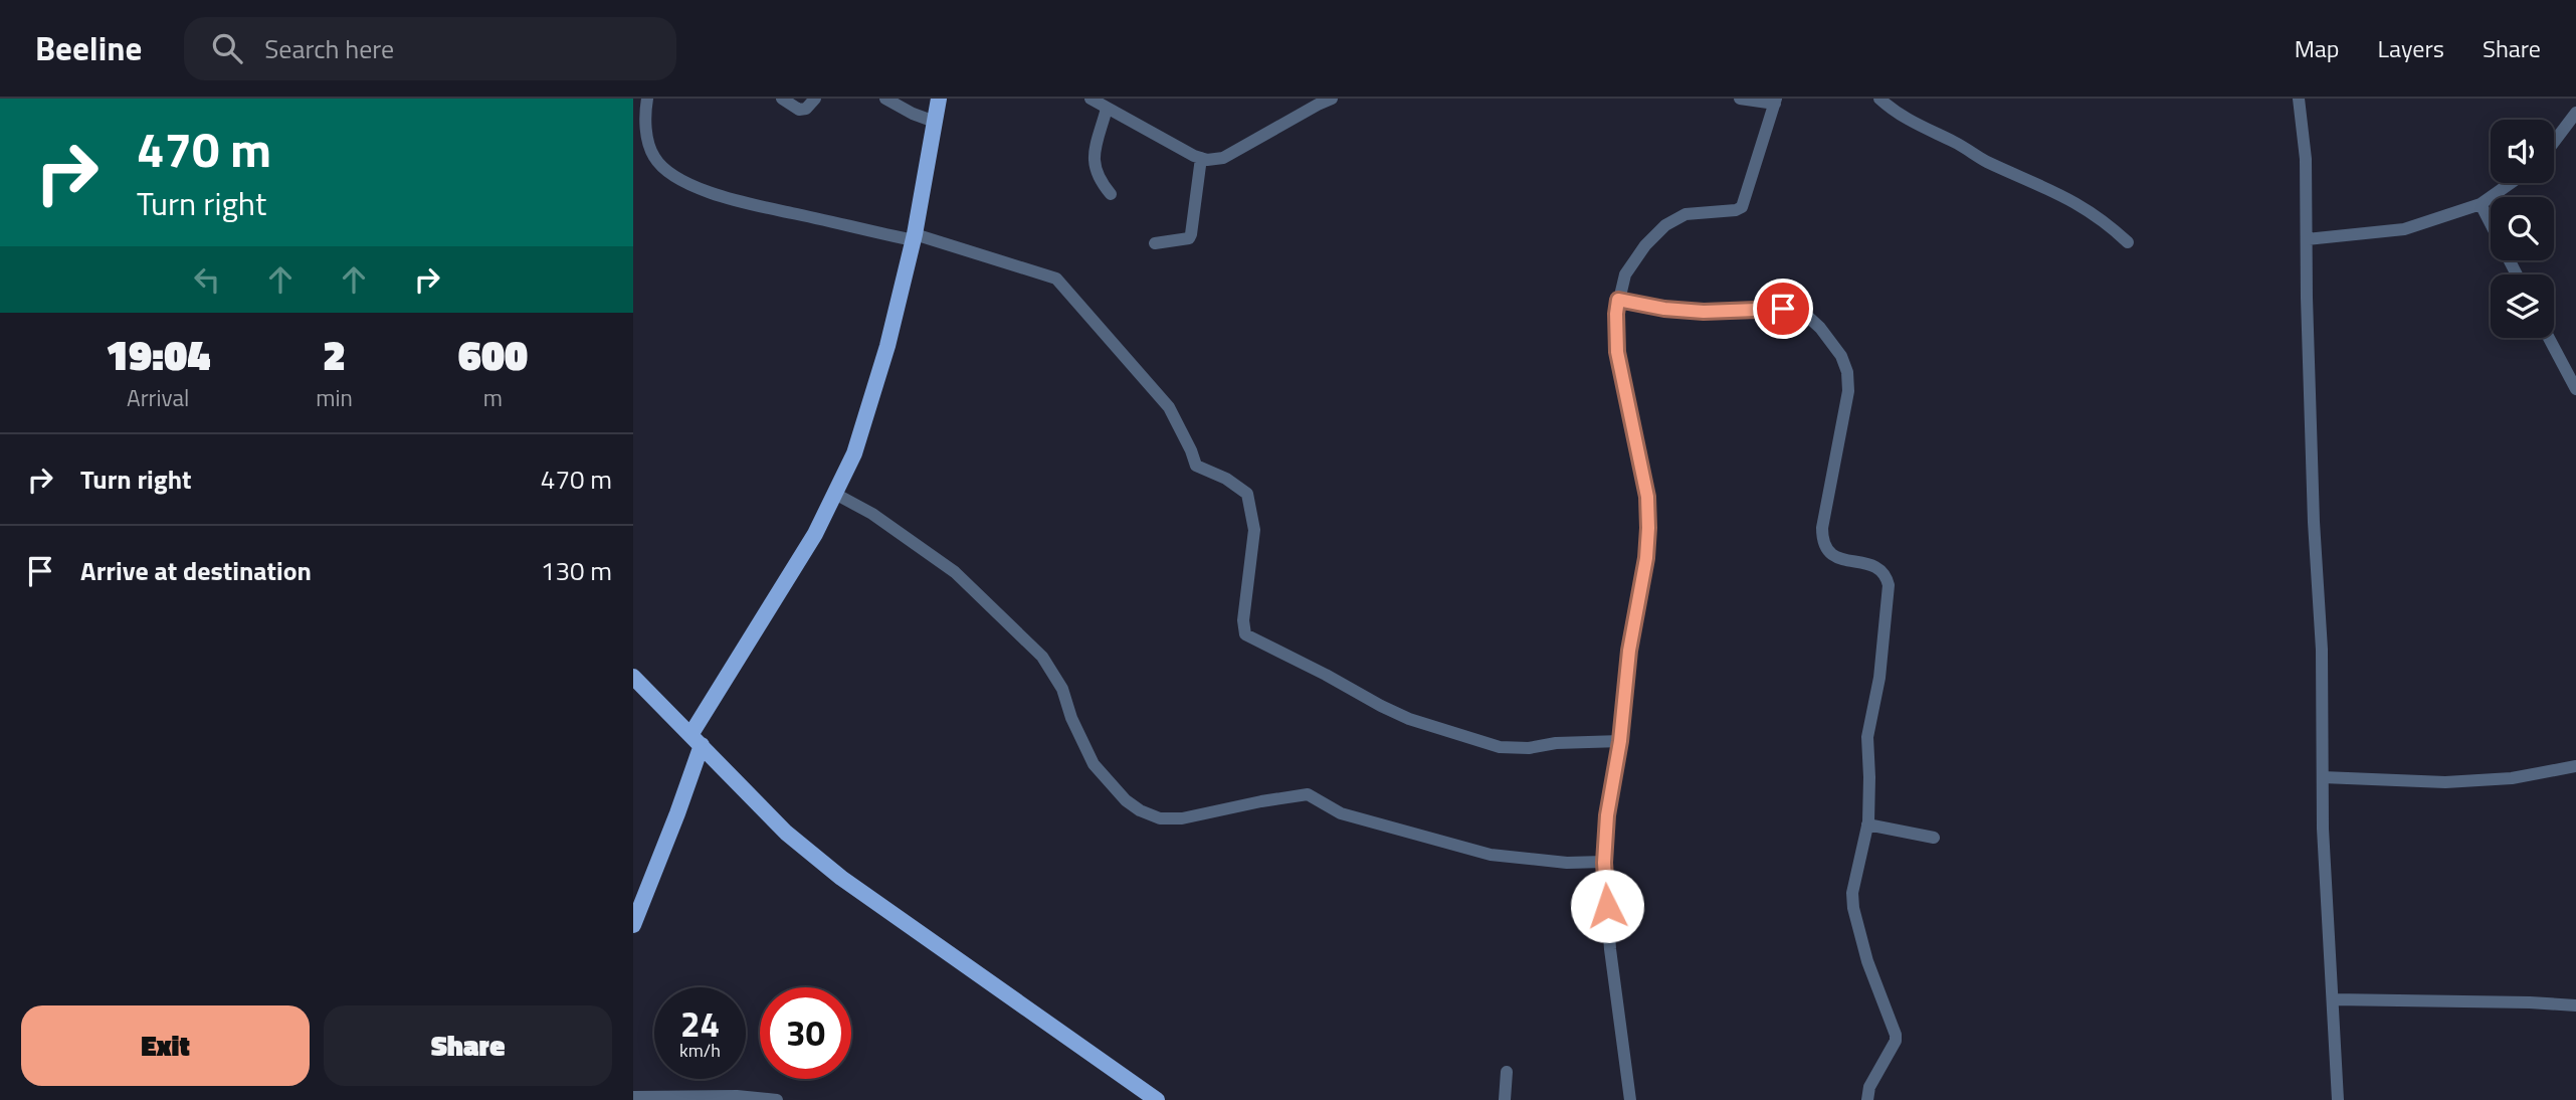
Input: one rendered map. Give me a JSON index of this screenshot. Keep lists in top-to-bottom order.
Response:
{
  "page": {
    "header": "Beeline",
    "search": "Search here",
    "nav": ["Map", "Layers", "Share"],
    "turn": ["470 m", "Turn right"],
    "eta": [
      "19:04",
      "Arrival",
      "2",
      "min",
      "600",
      "m"
    ],
    "list": [
      {
        "name": "Turn right",
        "value": "470 m"
      },
      {
        "name": "Arrive at destination",
        "value": "130 m"
      }
    ],
    "speed": "24 km/h",
    "limit": "30",
    "buttons": ["Exit", "Share"]
  }
}
